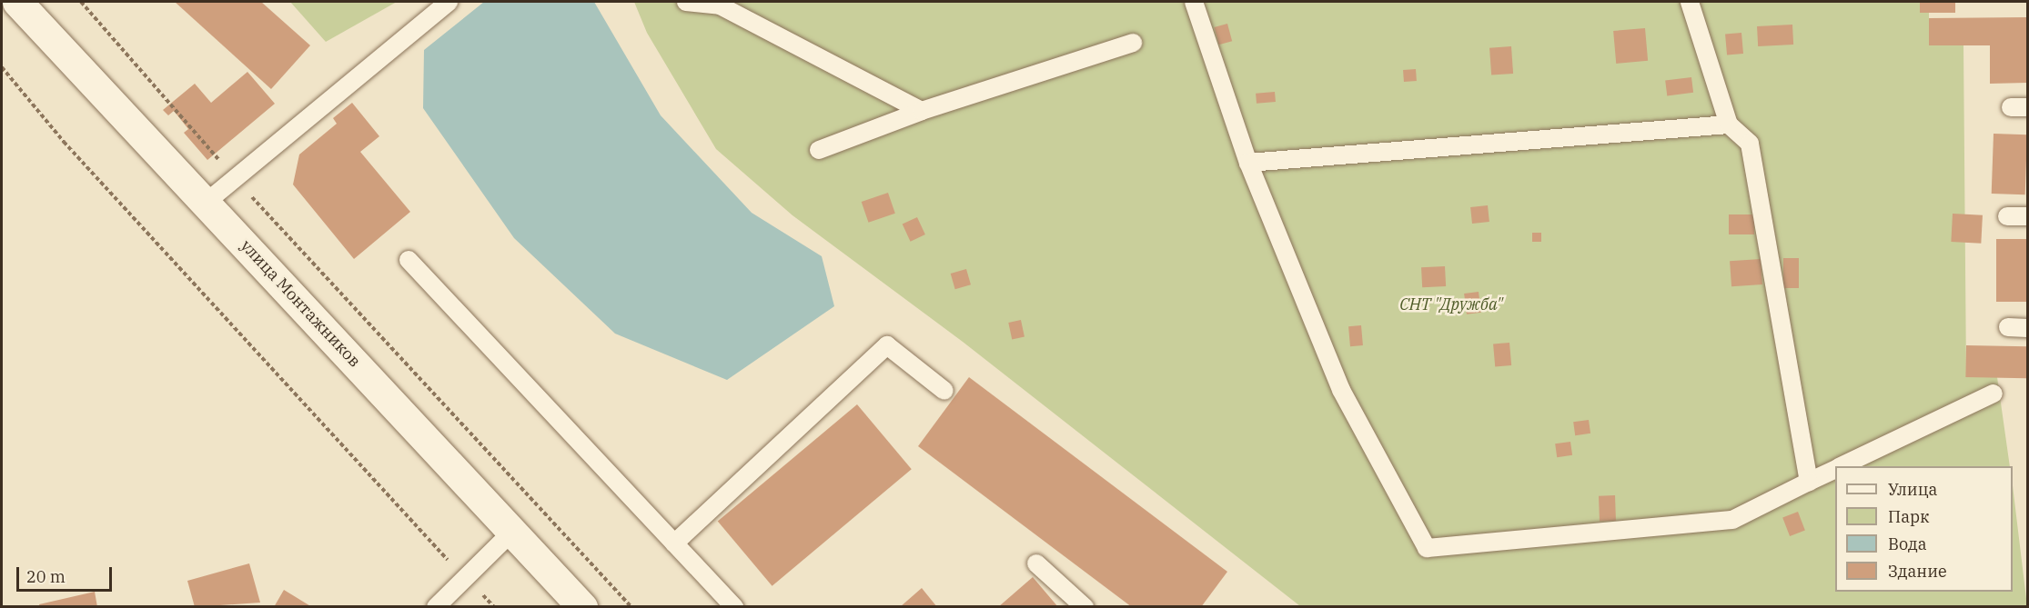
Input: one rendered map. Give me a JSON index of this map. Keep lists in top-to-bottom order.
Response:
{
  "streets": {
    "main road": ["улица Монтажников"]
  },
  "parks": ["СНТ \"Дружба\""],
  "legend": [
    "Улица",
    "Парк",
    "Вода",
    "Здание"
  ],
  "scale_bar": "20 m"
}
